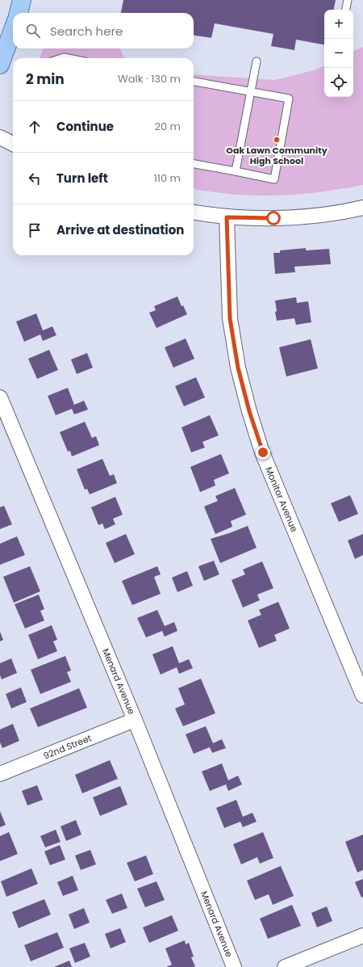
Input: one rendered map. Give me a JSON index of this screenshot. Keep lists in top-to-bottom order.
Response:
{
  "streets": {
    "street": ["Monitor Avenue", "Menard Avenue", "92nd Street"]
  },
  "crossings": [
    ["Menard Avenue", "92nd Street"]
  ],
  "places": ["Oak Lawn Community High School"],
  "page": {
    "map_buttons": ["+", "−"],
    "search": "Search here",
    "heading": ["2 min", "Walk · 130 m"],
    "list": [
      ["Continue", "20 m"],
      ["Turn left", "110 m"],
      "Arrive at destination"
    ]
  }
}
